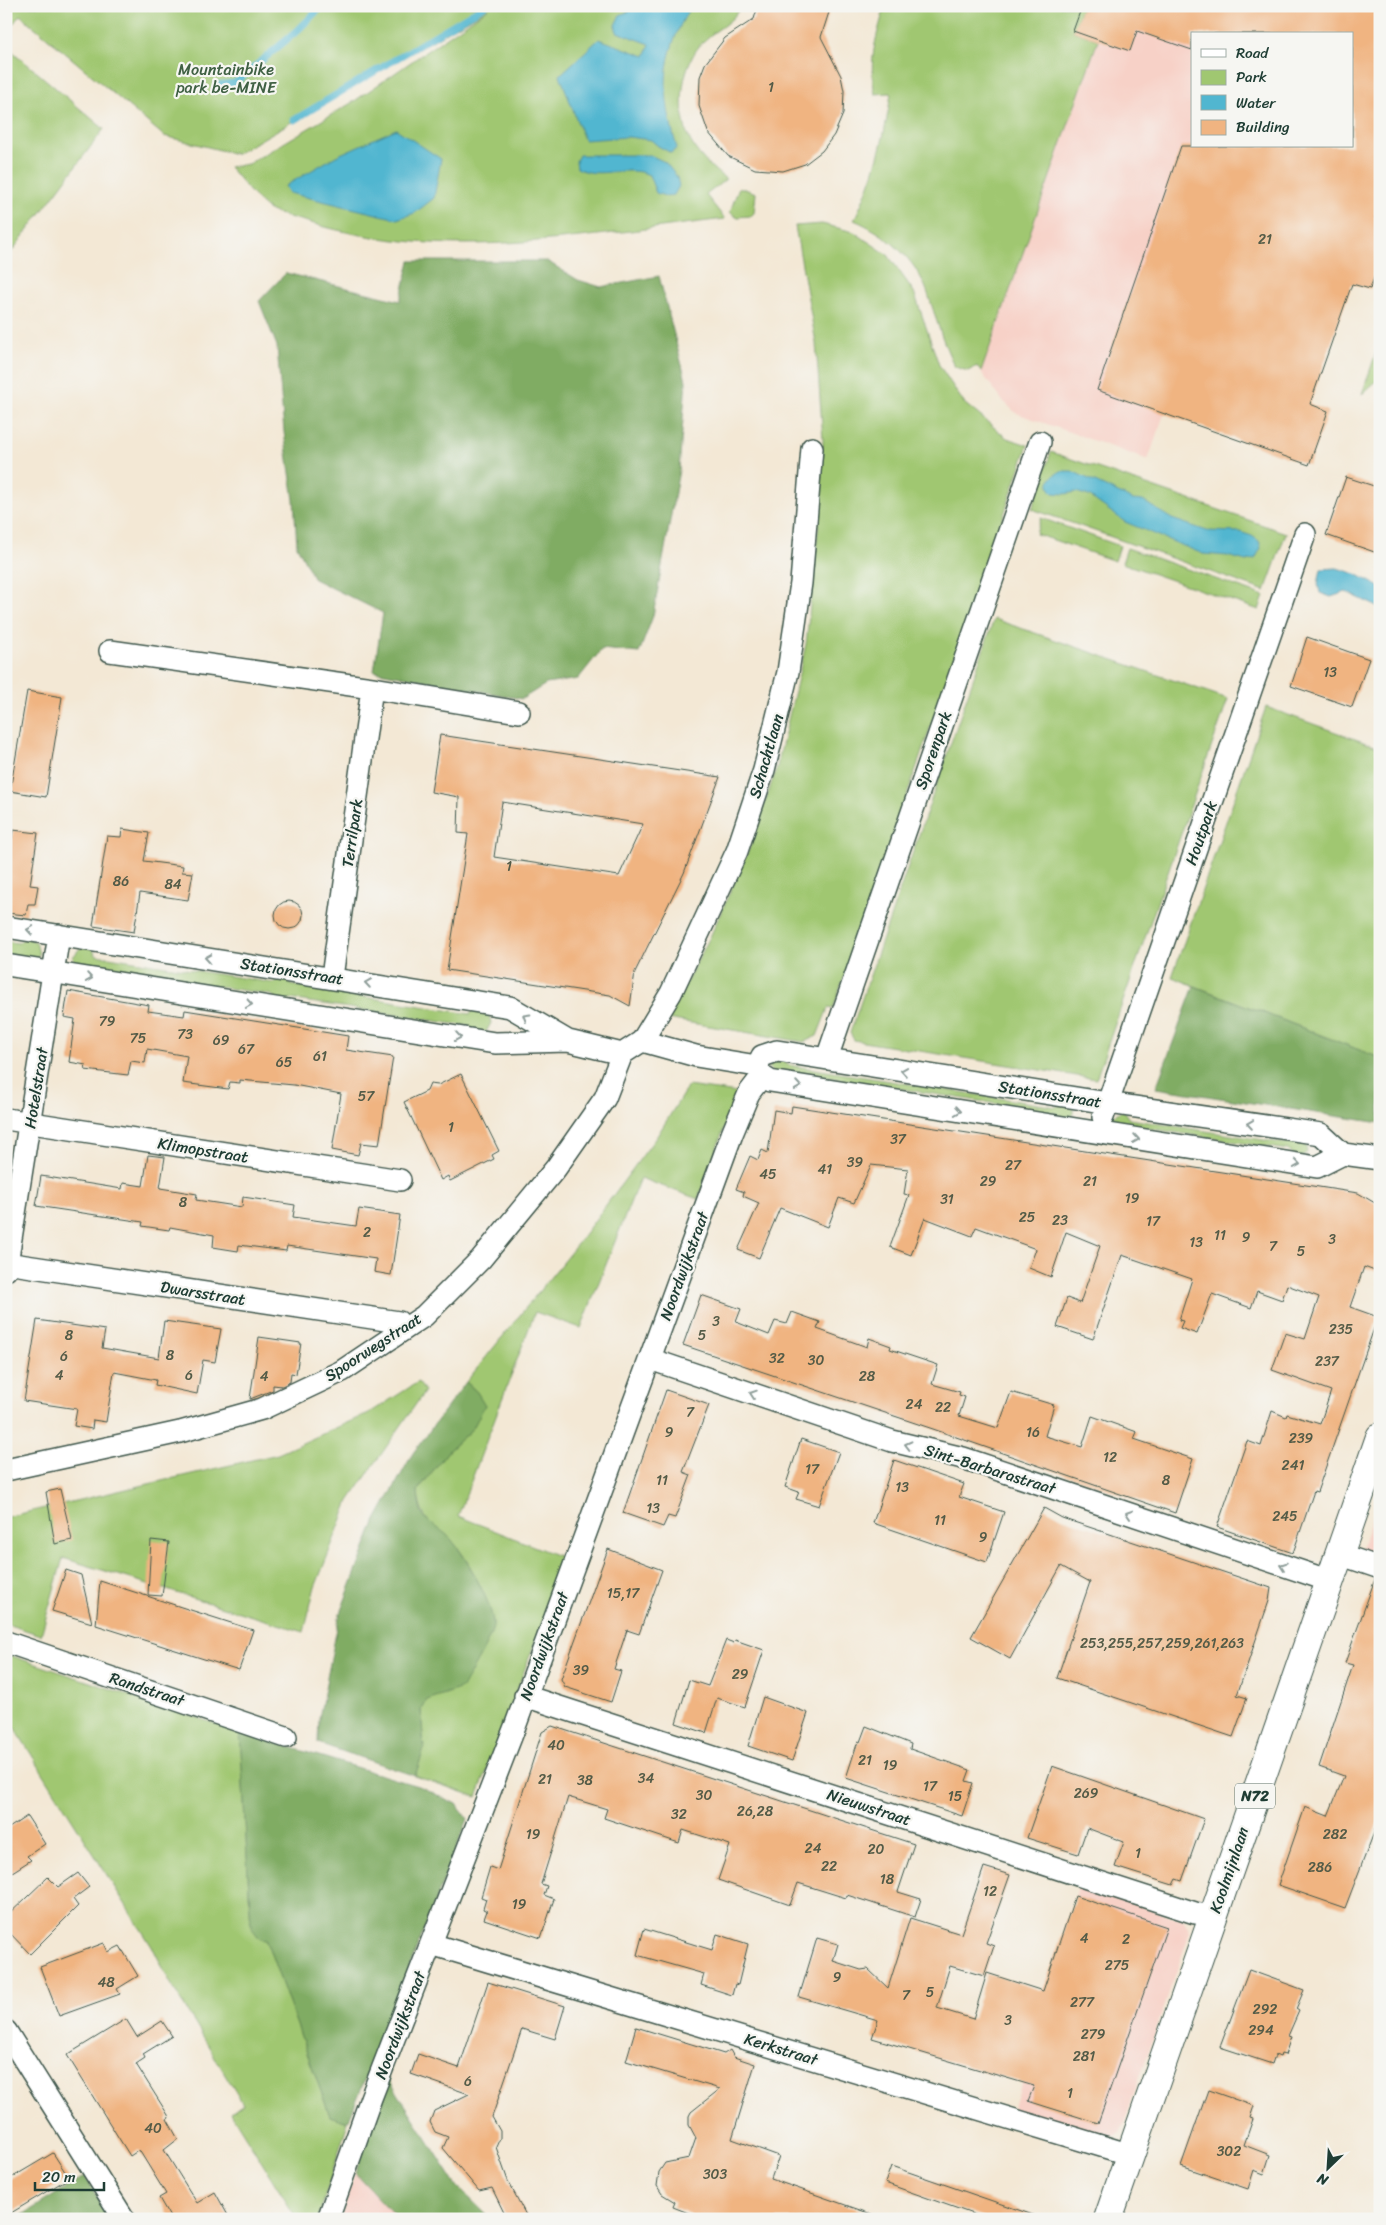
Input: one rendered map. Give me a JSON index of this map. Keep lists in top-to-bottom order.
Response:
{
  "streets": {
    "main road": ["N72", "Koolmijnlaan"],
    "street": [
      "Sporenpark",
      "Schachtlaan",
      "Terrilpark",
      "Houtpark",
      "Stationsstraat",
      "Hotelstraat",
      "Klimopstraat",
      "Noordwijkstraat",
      "Dwarsstraat",
      "Spoorwegstraat",
      "Sint-Barbarastraat",
      "Randstraat",
      "Nieuwstraat",
      "Kerkstraat"
    ]
  },
  "crossings": [
    ["Sporenpark", "Stationsstraat"],
    ["Schachtlaan", "Stationsstraat"],
    ["Terrilpark", "Stationsstraat"],
    ["Houtpark", "Stationsstraat"],
    ["Stationsstraat", "Hotelstraat"],
    ["Stationsstraat", "Noordwijkstraat"],
    ["Stationsstraat", "Spoorwegstraat"],
    ["Hotelstraat", "Klimopstraat"],
    ["Hotelstraat", "Dwarsstraat"],
    ["Noordwijkstraat", "Sint-Barbarastraat"],
    ["Noordwijkstraat", "Nieuwstraat"],
    ["Noordwijkstraat", "Kerkstraat"],
    ["Sint-Barbarastraat", "Koolmijnlaan"],
    ["Nieuwstraat", "Koolmijnlaan"],
    ["Koolmijnlaan", "Kerkstraat"]
  ],
  "one_way": ["Sint-Barbarastraat"],
  "parks": ["Mountainbike park be-MINE"],
  "house_numbers": [
    "1",
    "21",
    "13",
    "1",
    "86",
    "84",
    "79",
    "73",
    "75",
    "69",
    "67",
    "61",
    "65",
    "57",
    "1",
    "37",
    "39",
    "27",
    "41",
    "45",
    "29",
    "21",
    "19",
    "31",
    "8",
    "25",
    "23",
    "17",
    "2",
    "11",
    "9",
    "3",
    "13",
    "7",
    "5",
    "3",
    "235",
    "8",
    "5",
    "8",
    "6",
    "32",
    "30",
    "237",
    "4",
    "6",
    "4",
    "28",
    "24",
    "22",
    "7",
    "9",
    "16",
    "239",
    "12",
    "241",
    "17",
    "11",
    "8",
    "13",
    "13",
    "245",
    "11",
    "9",
    "15,17",
    "253,255,257,259,261,263",
    "39",
    "29",
    "40",
    "21",
    "19",
    "34",
    "21",
    "38",
    "17",
    "269",
    "30",
    "15",
    "26,28",
    "32",
    "19",
    "282",
    "24",
    "20",
    "1",
    "22",
    "286",
    "18",
    "12",
    "19",
    "4",
    "2",
    "275",
    "9",
    "48",
    "5",
    "7",
    "277",
    "292",
    "3",
    "294",
    "279",
    "281",
    "6",
    "1",
    "40",
    "302",
    "303"
  ],
  "legend": [
    "Road",
    "Park",
    "Water",
    "Building"
  ],
  "scale_bar": "20 m",
  "north": "bottom left"
}
